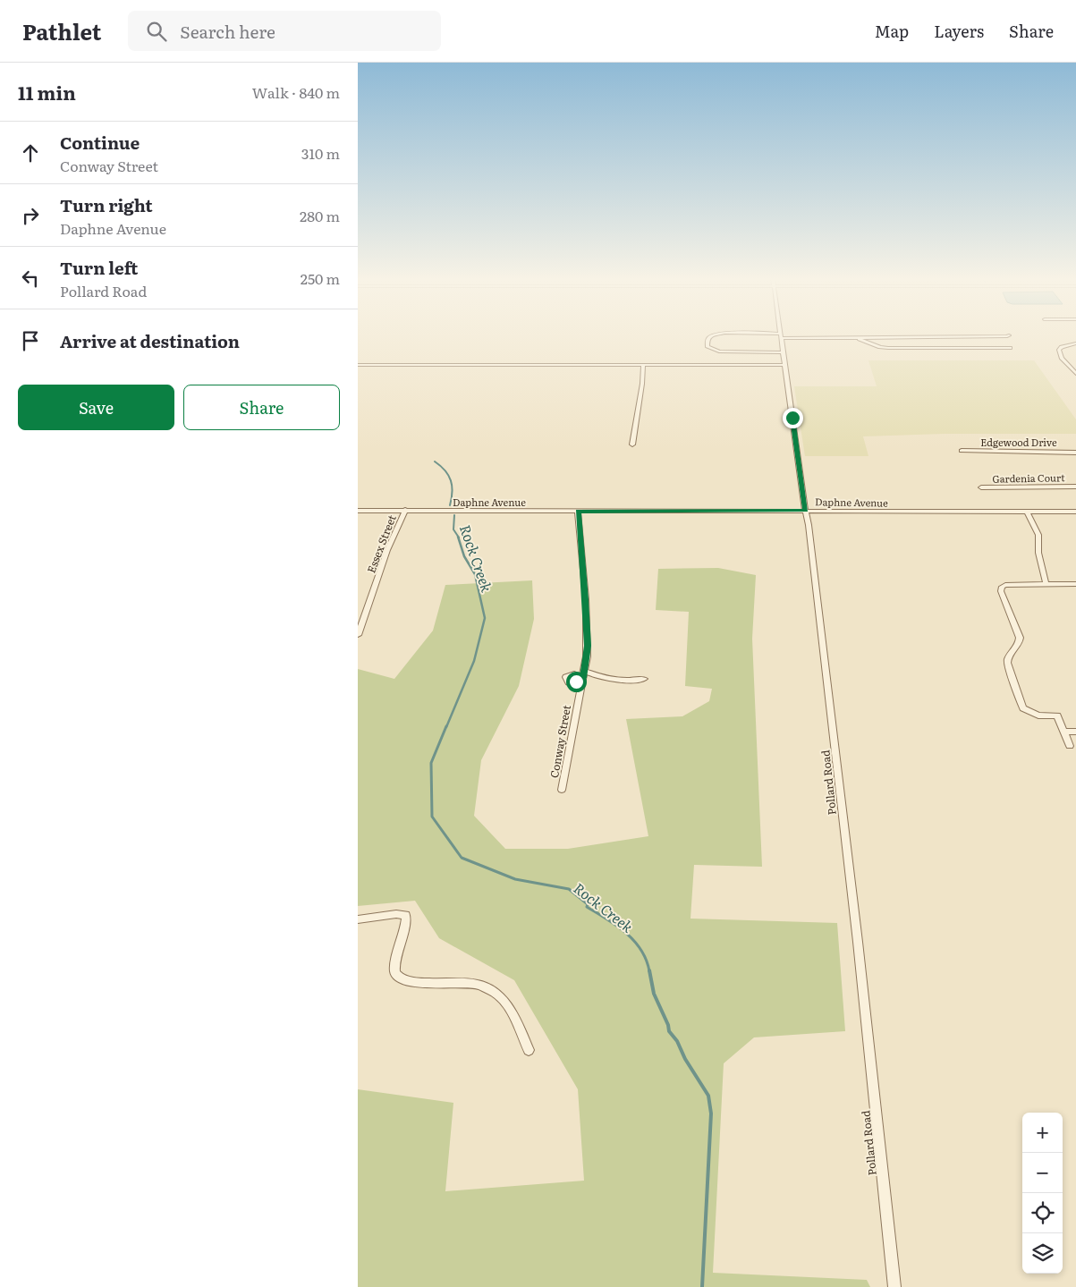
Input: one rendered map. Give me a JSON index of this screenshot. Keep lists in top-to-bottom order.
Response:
{
  "streets": {
    "street": [
      "Edgewood Drive",
      "Gardenia Court",
      "Daphne Avenue",
      "Essex Street",
      "Conway Street",
      "Pollard Road"
    ]
  },
  "crossings": [
    ["Daphne Avenue", "Essex Street"],
    ["Daphne Avenue", "Conway Street"],
    ["Daphne Avenue", "Pollard Road"]
  ],
  "water": ["Rock Creek"],
  "page": {
    "header": "Pathlet",
    "search": "Search here",
    "nav": ["Map", "Layers", "Share"],
    "heading": ["11 min", "Walk · 840 m"],
    "list": [
      ["Continue", "Conway Street", "310 m"],
      ["Turn right", "Daphne Avenue", "280 m"],
      ["Turn left", "Pollard Road", "250 m"],
      "Arrive at destination"
    ],
    "buttons": ["Save", "Share"],
    "map_buttons": ["+", "−"]
  }
}
